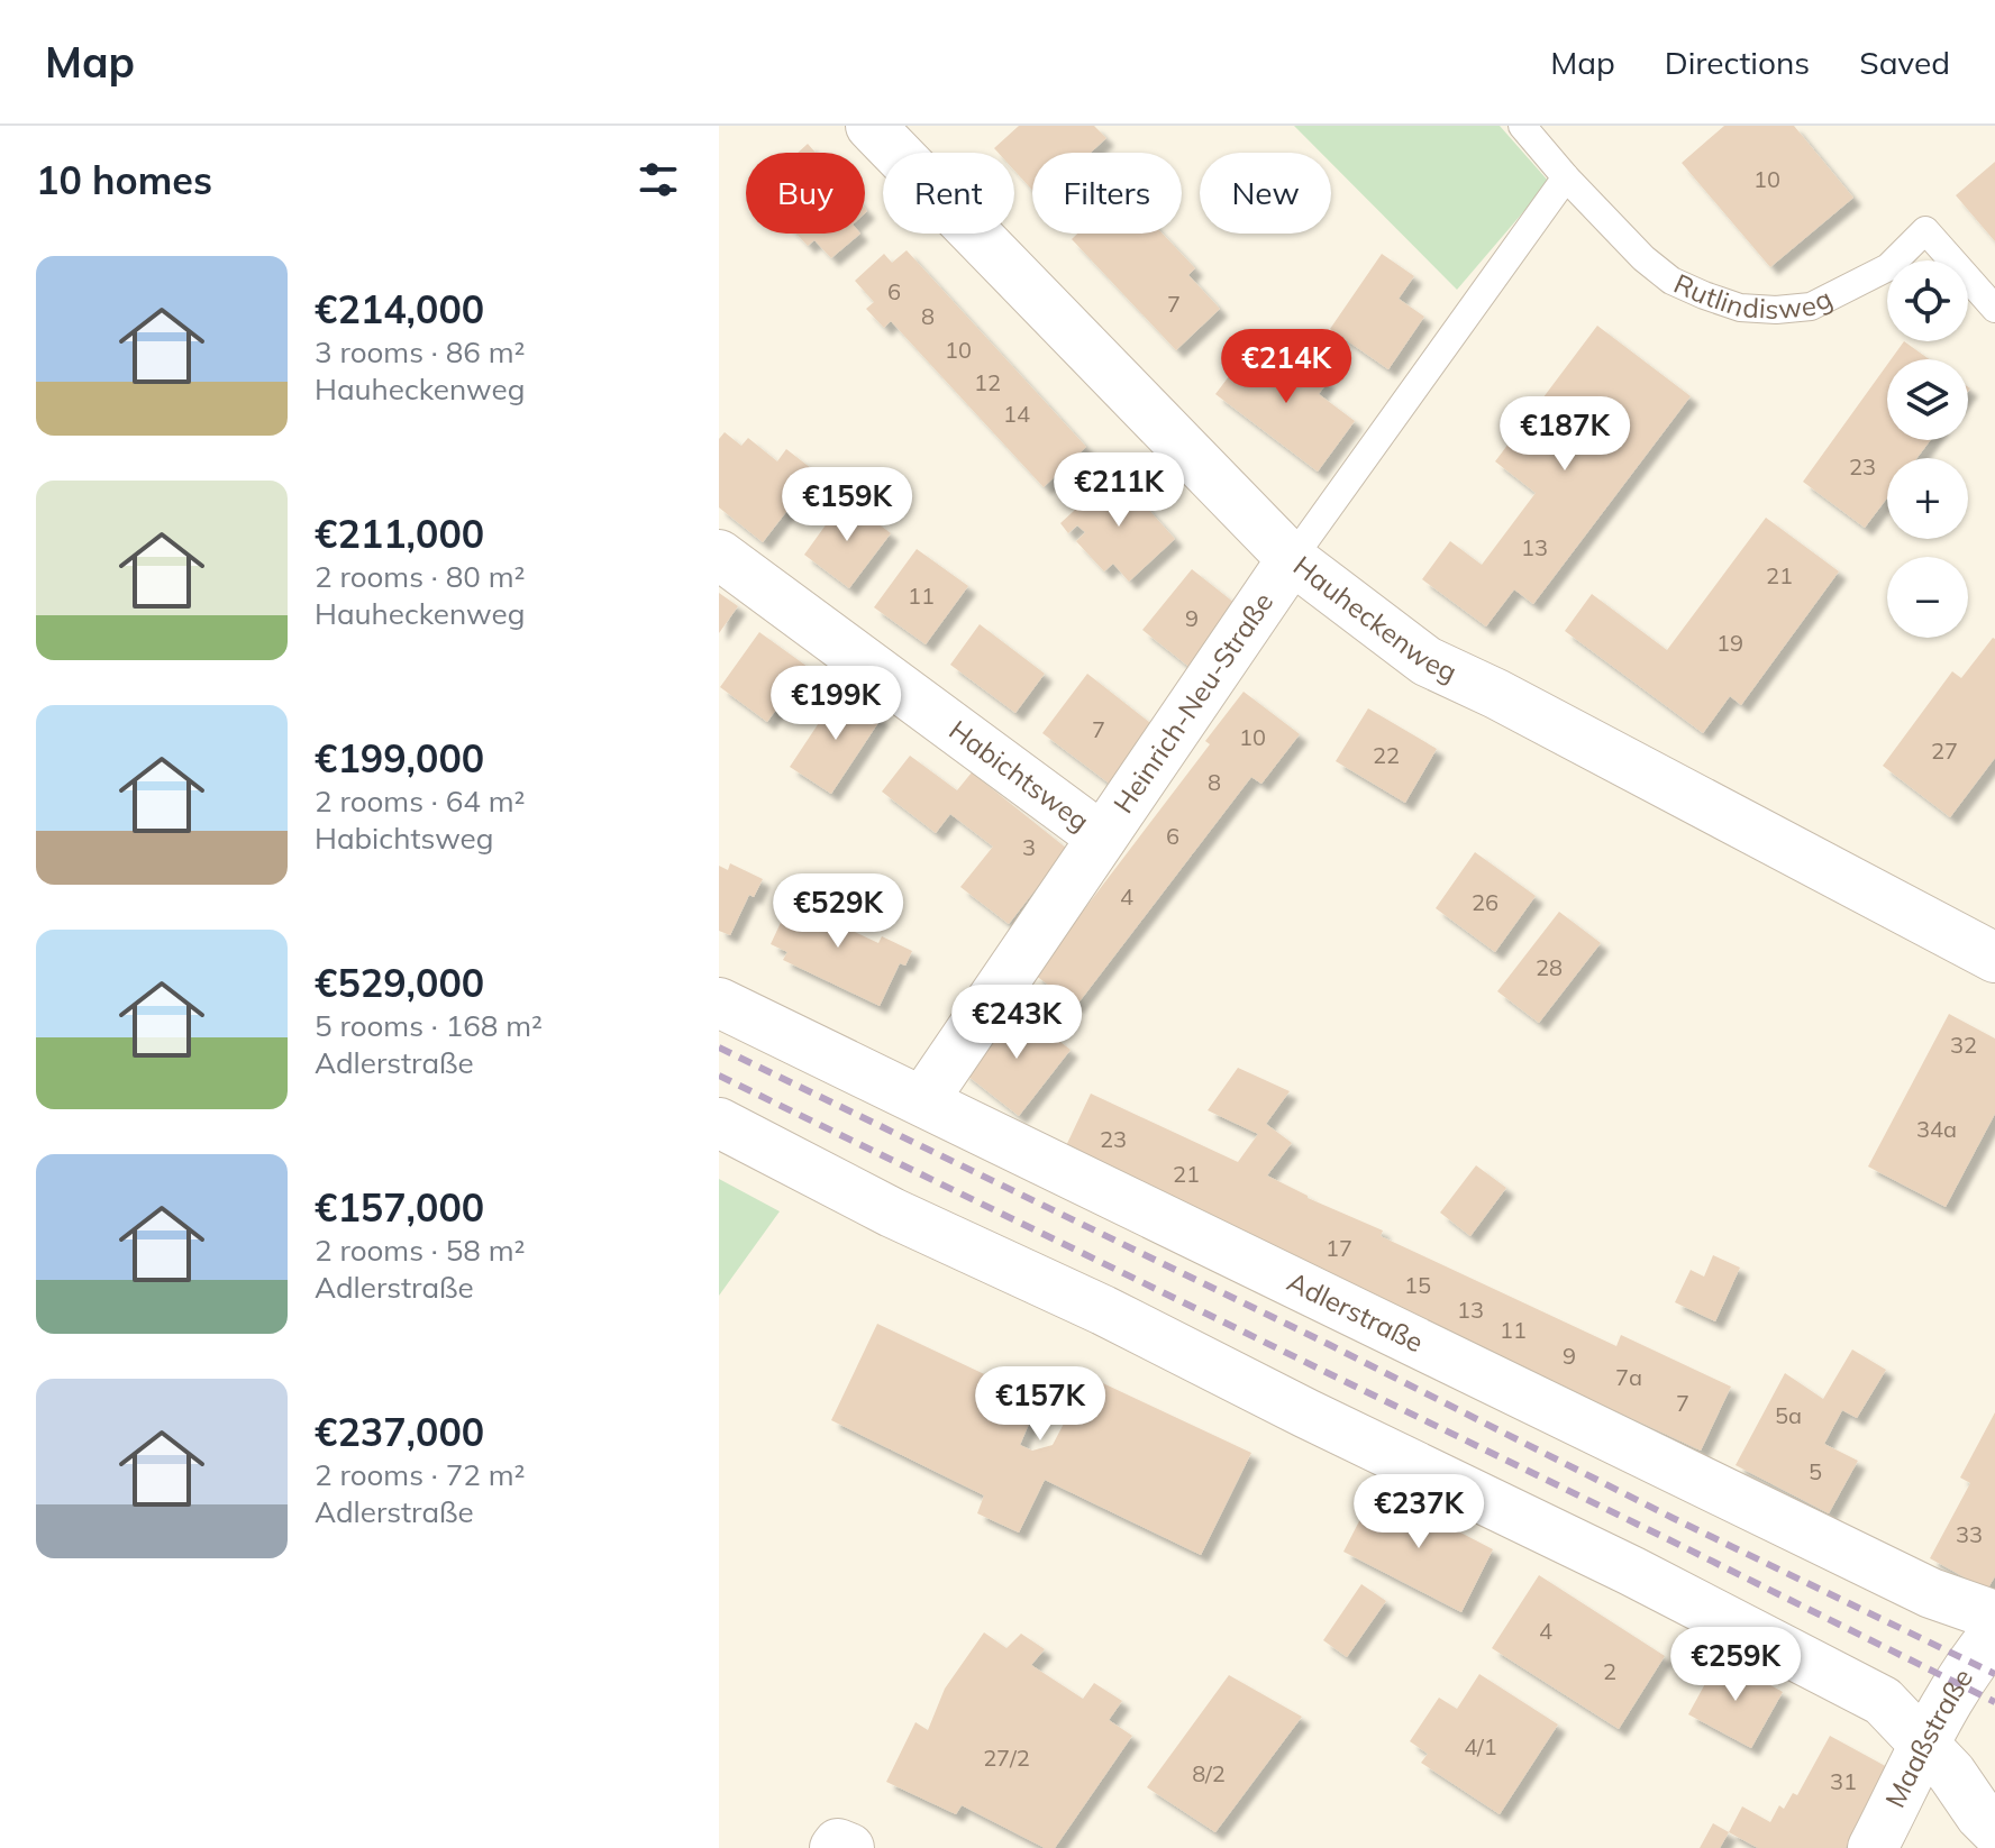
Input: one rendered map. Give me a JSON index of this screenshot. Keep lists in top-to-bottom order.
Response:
{
  "streets": {
    "street": [
      "Hauheckenweg",
      "Heinrich-Neu-Straße",
      "Habichtsweg",
      "Adlerstraße",
      "Maaßstraße"
    ],
    "lane": ["Rutlindisweg"]
  },
  "crossings": [
    ["Rutlindisweg", "Heinrich-Neu-Straße"],
    ["Hauheckenweg", "Heinrich-Neu-Straße"],
    ["Heinrich-Neu-Straße", "Habichtsweg"],
    ["Heinrich-Neu-Straße", "Adlerstraße"]
  ],
  "house_numbers": [
    "10",
    "6",
    "7",
    "8",
    "10",
    "12",
    "14",
    "23",
    "13",
    "21",
    "11",
    "9",
    "19",
    "7",
    "10",
    "27",
    "22",
    "8",
    "6",
    "3",
    "4",
    "26",
    "28",
    "32",
    "34a",
    "23",
    "21",
    "17",
    "15",
    "13",
    "11",
    "9",
    "7a",
    "7",
    "5a",
    "5",
    "33",
    "4",
    "2",
    "4/1",
    "27/2",
    "8/2",
    "31"
  ],
  "page": {
    "header": "Map",
    "nav": ["Map", "Directions", "Saved"],
    "heading": "10 homes",
    "chip": [
      "Buy",
      "Rent",
      "Filters",
      "New"
    ],
    "list": [
      {
        "name": "€214,000",
        "note": "3 rooms · 86 m² · Hauheckenweg"
      },
      {
        "name": "€211,000",
        "note": "2 rooms · 80 m² · Hauheckenweg"
      },
      {
        "name": "€199,000",
        "note": "2 rooms · 64 m² · Habichtsweg"
      },
      {
        "name": "€529,000",
        "note": "5 rooms · 168 m² · Adlerstraße"
      },
      {
        "name": "€157,000",
        "note": "2 rooms · 58 m² · Adlerstraße"
      },
      {
        "name": "€237,000",
        "note": "2 rooms · 72 m² · Adlerstraße"
      }
    ],
    "map_buttons": ["+", "−"],
    "price": [
      "€214K",
      "€187K",
      "€211K",
      "€159K",
      "€199K",
      "€529K",
      "€243K",
      "€157K",
      "€237K",
      "€259K"
    ]
  }
}
